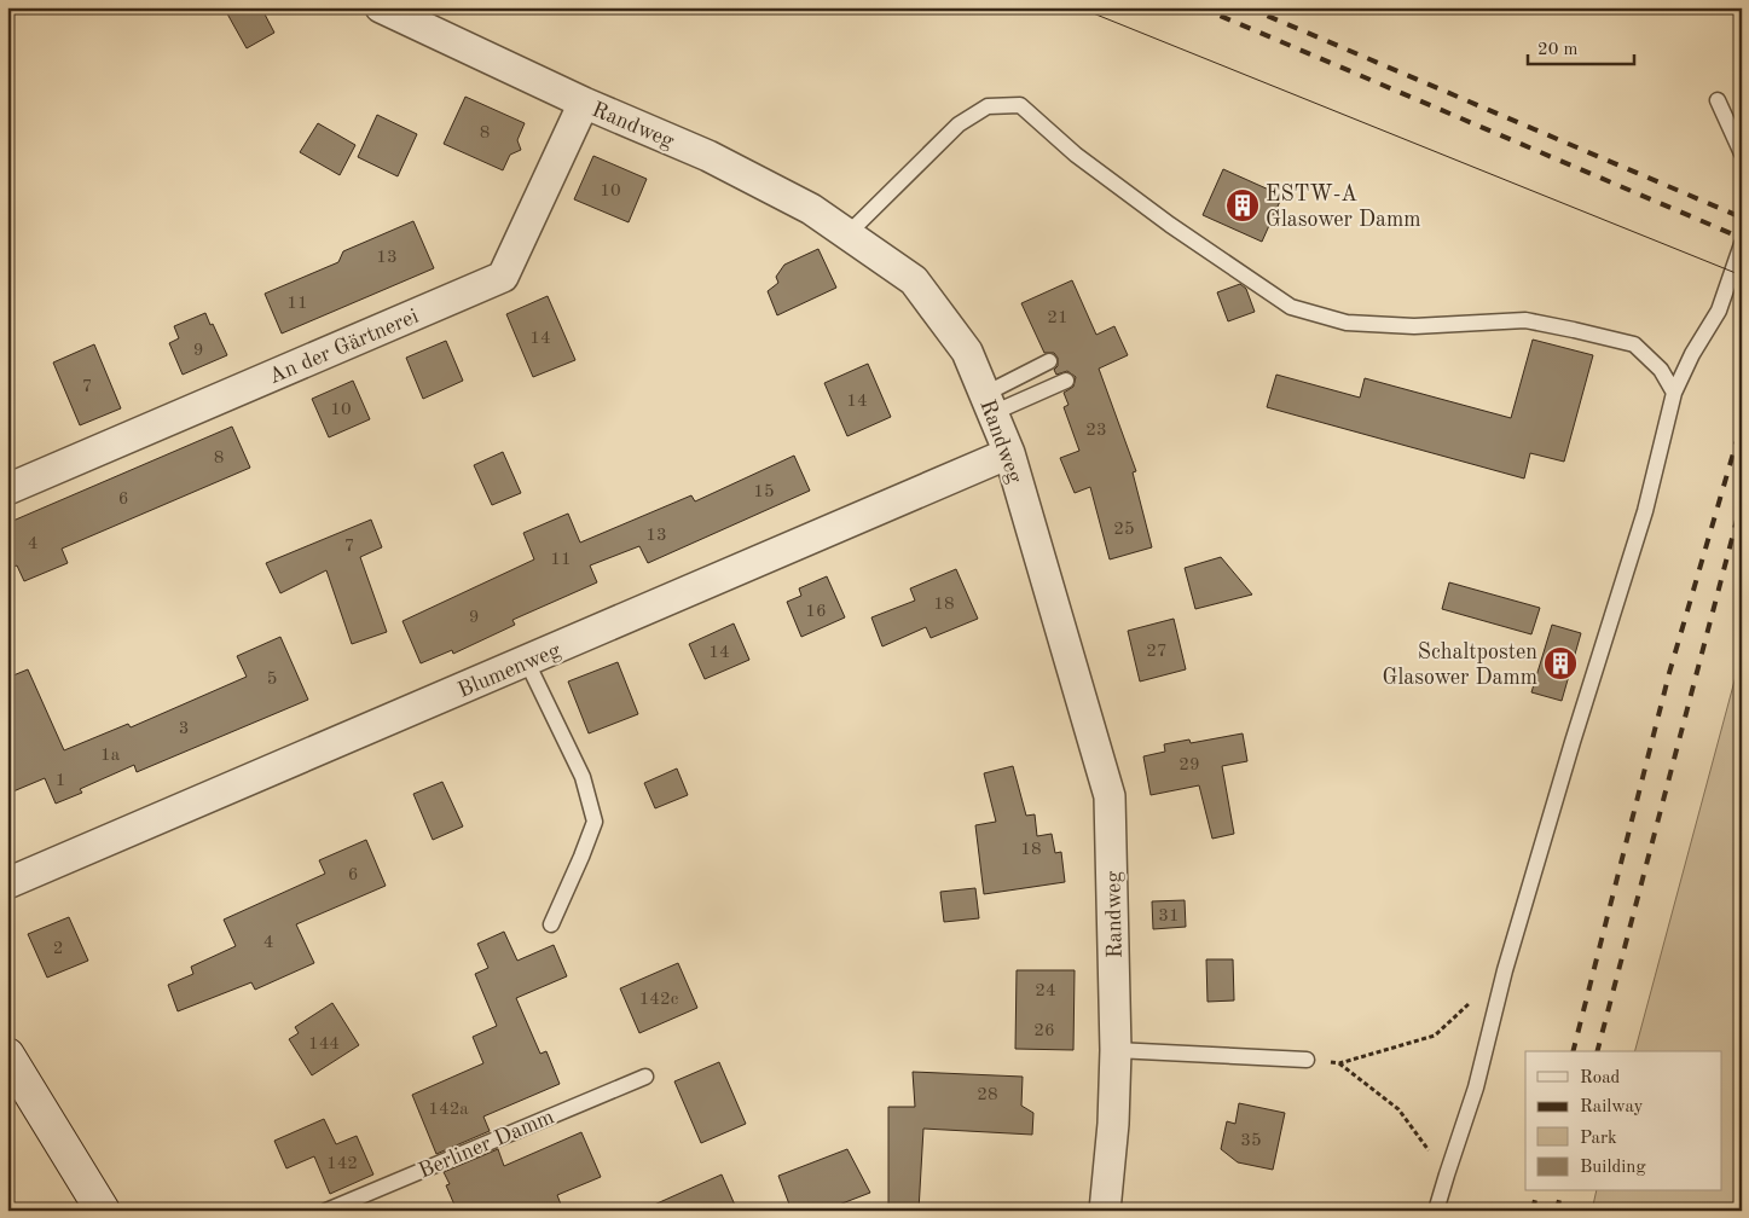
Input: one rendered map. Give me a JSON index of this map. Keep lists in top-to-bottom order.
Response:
{
  "streets": {
    "street": ["Randweg", "An der Gärtnerei", "Blumenweg"],
    "lane": ["Berliner Damm"]
  },
  "crossings": [
    ["Randweg", "An der Gärtnerei"],
    ["Randweg", "Blumenweg"]
  ],
  "places": {
    "building": ["ESTW-A Glasower Damm", "Schaltposten Glasower Damm"]
  },
  "house_numbers": [
    "8",
    "10",
    "13",
    "11",
    "21",
    "14",
    "9",
    "7",
    "14",
    "10",
    "23",
    "8",
    "15",
    "6",
    "25",
    "13",
    "4",
    "7",
    "11",
    "18",
    "16",
    "9",
    "27",
    "14",
    "5",
    "3",
    "1a",
    "29",
    "1",
    "18",
    "6",
    "31",
    "4",
    "2",
    "24",
    "142c",
    "26",
    "144",
    "28",
    "142a",
    "35",
    "142"
  ],
  "legend": [
    "Road",
    "Railway",
    "Park",
    "Building"
  ],
  "scale_bar": "20 m"
}
